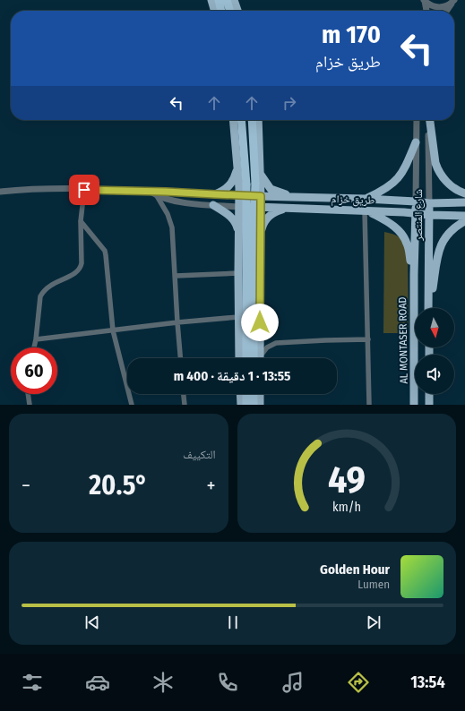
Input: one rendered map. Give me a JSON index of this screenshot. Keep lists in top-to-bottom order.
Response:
{
  "streets": {
    "main road": ["طريق خزام", "شارع المنتصر", "AL MONTASER ROAD"]
  },
  "crossings": [
    ["طريق خزام", "شارع المنتصر"],
    ["شارع المنتصر", "AL MONTASER ROAD"]
  ],
  "north": "bottom",
  "page": {
    "turn": ["170 m", "طريق خزام"],
    "limit": "60",
    "trip": "13:55 · 1 دقيقة · 400 m",
    "tile": "التكييف",
    "heat": ["−", "20.5°", "+"],
    "song": ["Golden Hour", "Lumen"],
    "tabs": "13:54",
    "gauge": ["49", "km/h"]
  }
}
